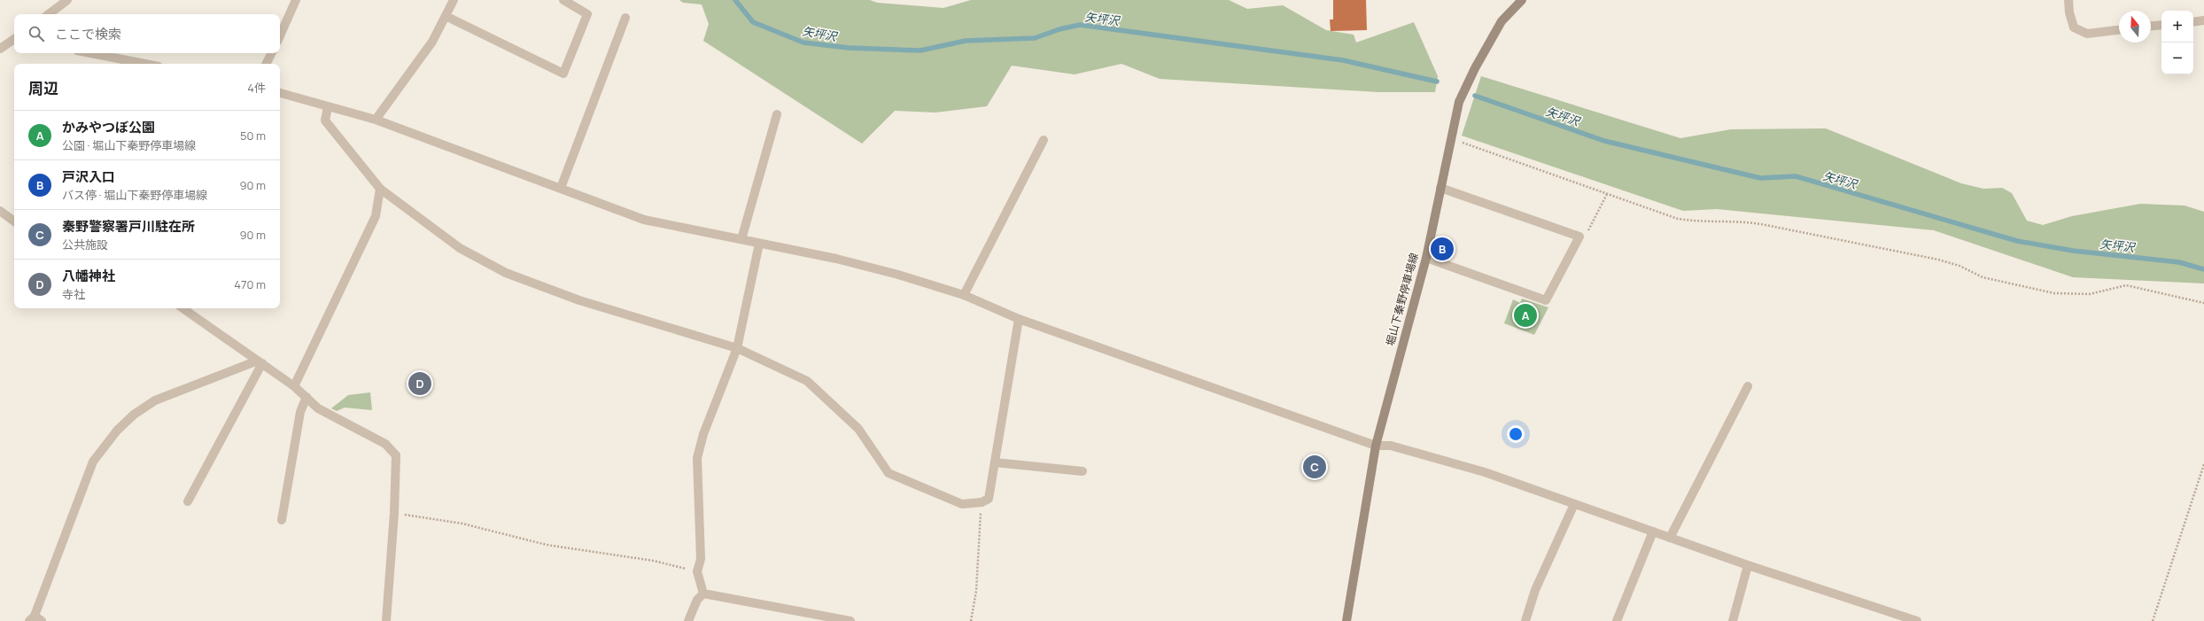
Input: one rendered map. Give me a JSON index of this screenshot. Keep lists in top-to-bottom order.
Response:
{
  "streets": {
    "main road": ["堀山下秦野停車場線"]
  },
  "water": ["矢坪沢"],
  "north": "top",
  "page": {
    "map_buttons": ["+", "−"],
    "search": "ここで検索",
    "heading": ["周辺", "4件"],
    "list": [
      {
        "mark": "A",
        "name": "かみやつぼ公園",
        "note": "公園 · 堀山下秦野停車場線",
        "value": "50 m"
      },
      {
        "mark": "B",
        "name": "戸沢入口",
        "note": "バス停 · 堀山下秦野停車場線",
        "value": "90 m"
      },
      {
        "mark": "C",
        "name": "秦野警察署戸川駐在所",
        "note": "公共施設",
        "value": "90 m"
      },
      {
        "mark": "D",
        "name": "八幡神社",
        "note": "寺社",
        "value": "470 m"
      }
    ],
    "pins": [
      "B",
      "A",
      "D",
      "C"
    ]
  }
}
